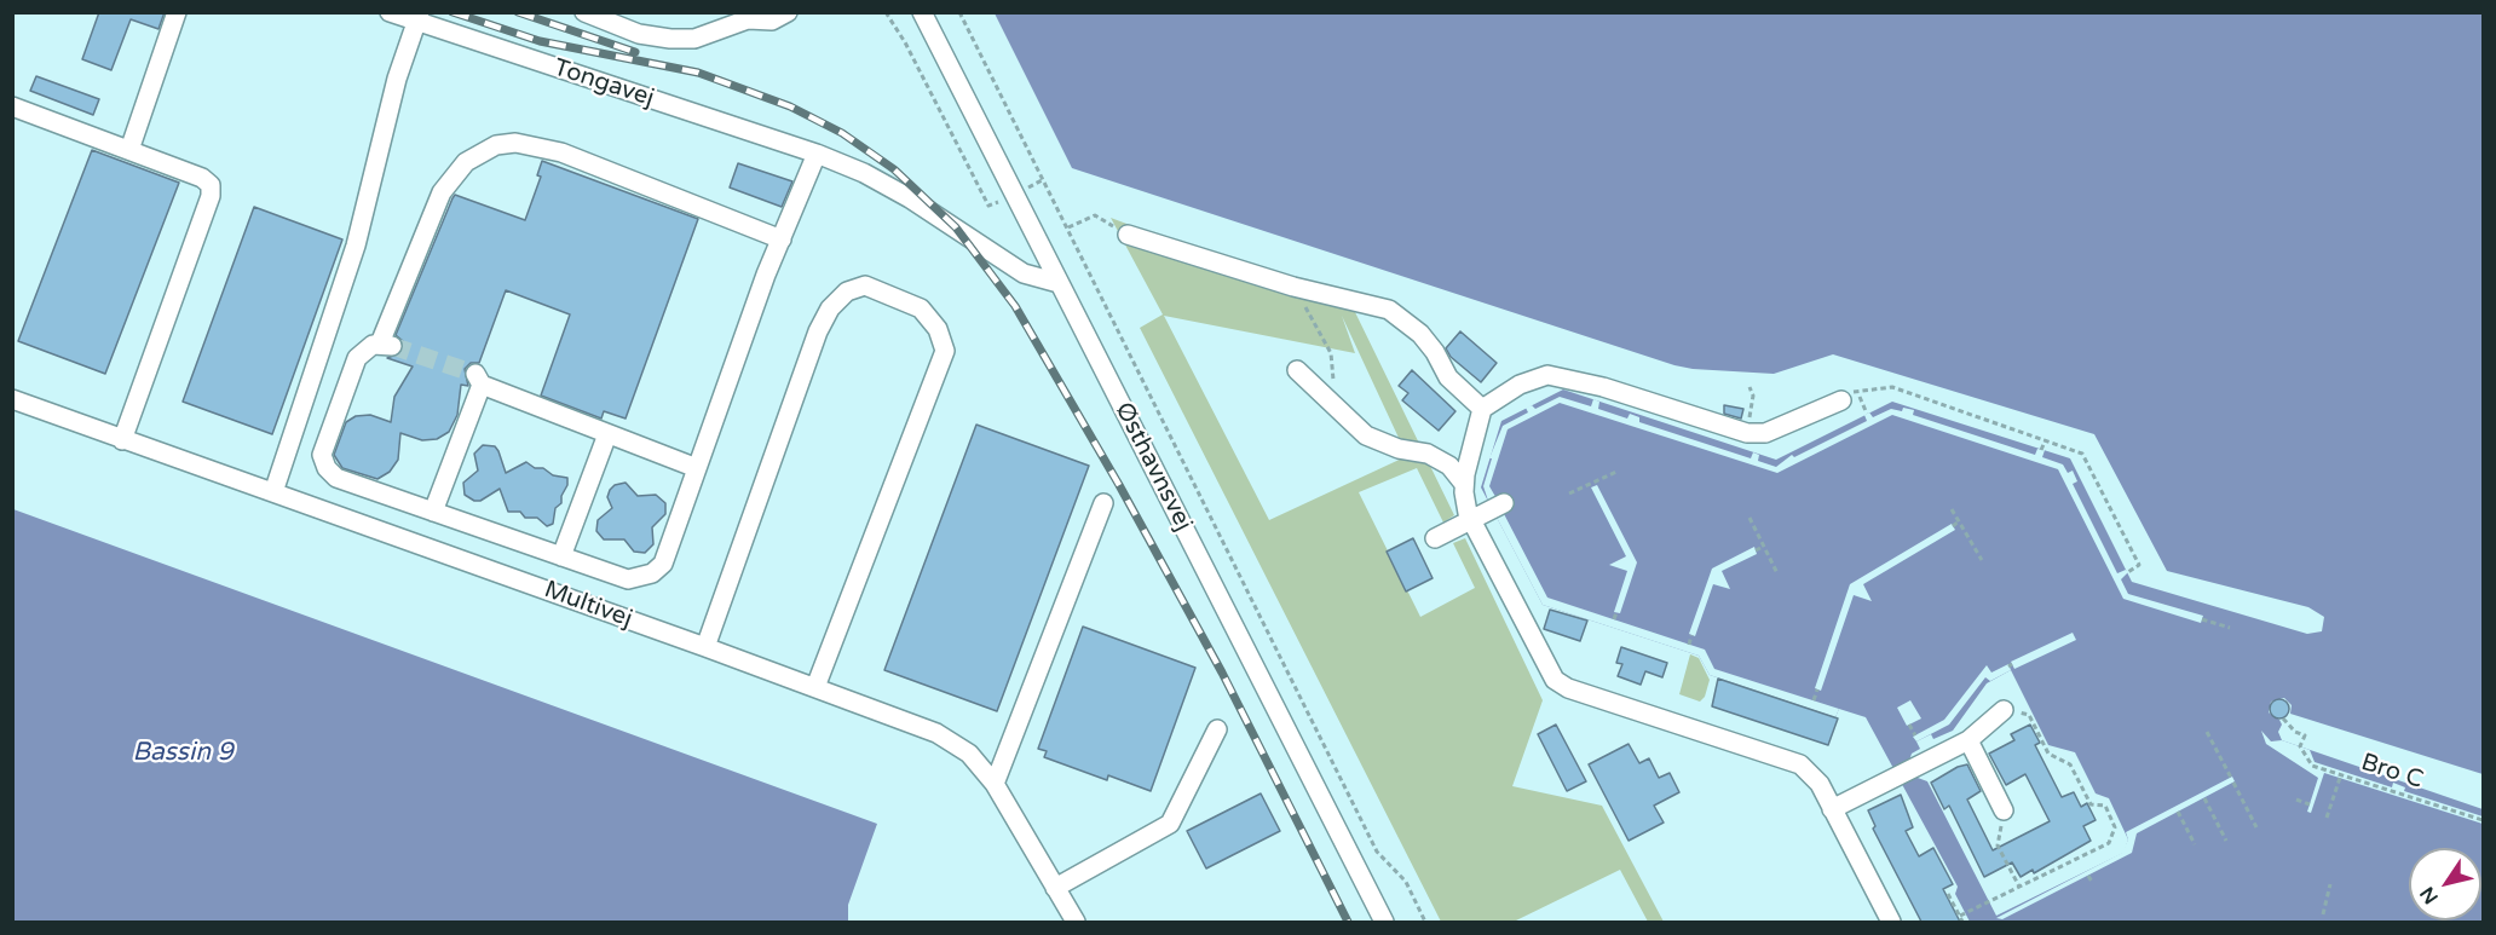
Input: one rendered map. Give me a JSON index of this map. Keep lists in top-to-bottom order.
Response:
{
  "streets": {
    "street": ["Tongavej", "Østhavnsvej", "Multivej"],
    "path": ["Bro C"]
  },
  "crossings": [
    ["Tongavej", "Østhavnsvej"]
  ],
  "water": ["Bassin 9"],
  "north": "bottom left"
}
